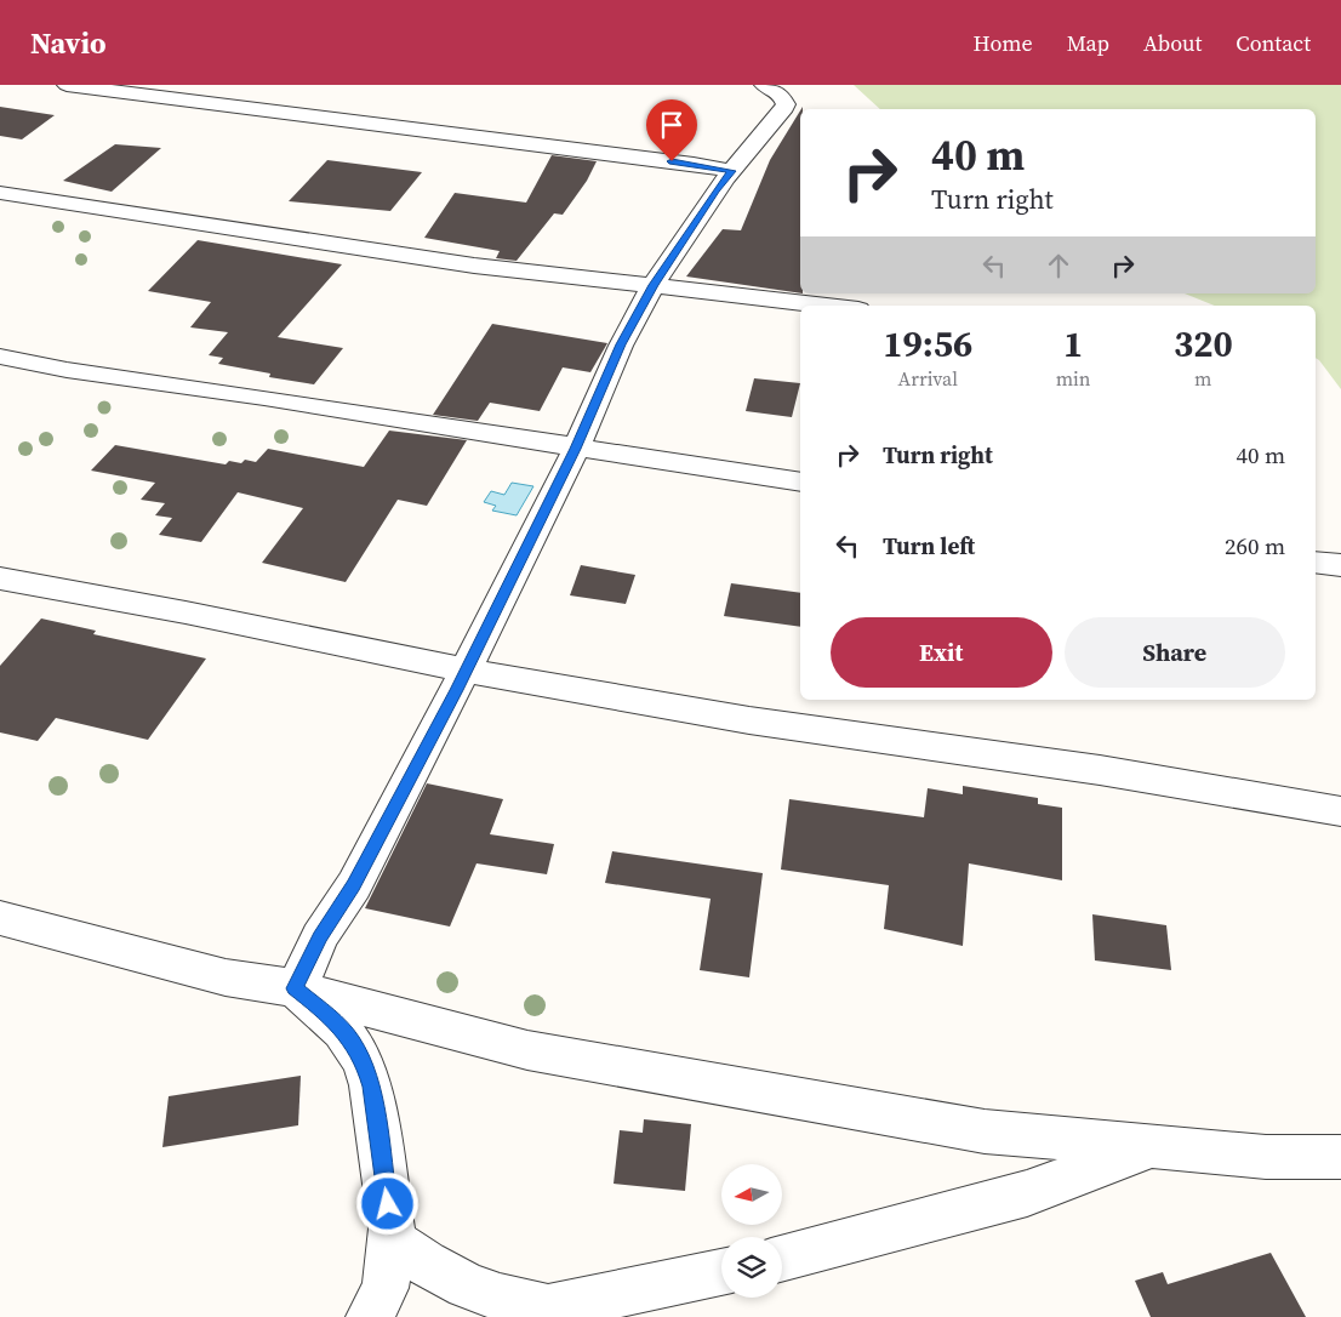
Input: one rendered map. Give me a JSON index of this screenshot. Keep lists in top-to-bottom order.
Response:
{
  "north": "left",
  "page": {
    "header": "Navio",
    "nav": [
      "Home",
      "Map",
      "About",
      "Contact"
    ],
    "turn": ["40 m", "Turn right"],
    "eta": [
      "19:56",
      "Arrival",
      "1",
      "min",
      "320",
      "m"
    ],
    "list": [
      {
        "name": "Turn right",
        "value": "40 m"
      },
      {
        "name": "Turn left",
        "value": "260 m"
      }
    ],
    "buttons": ["Exit", "Share"]
  }
}
